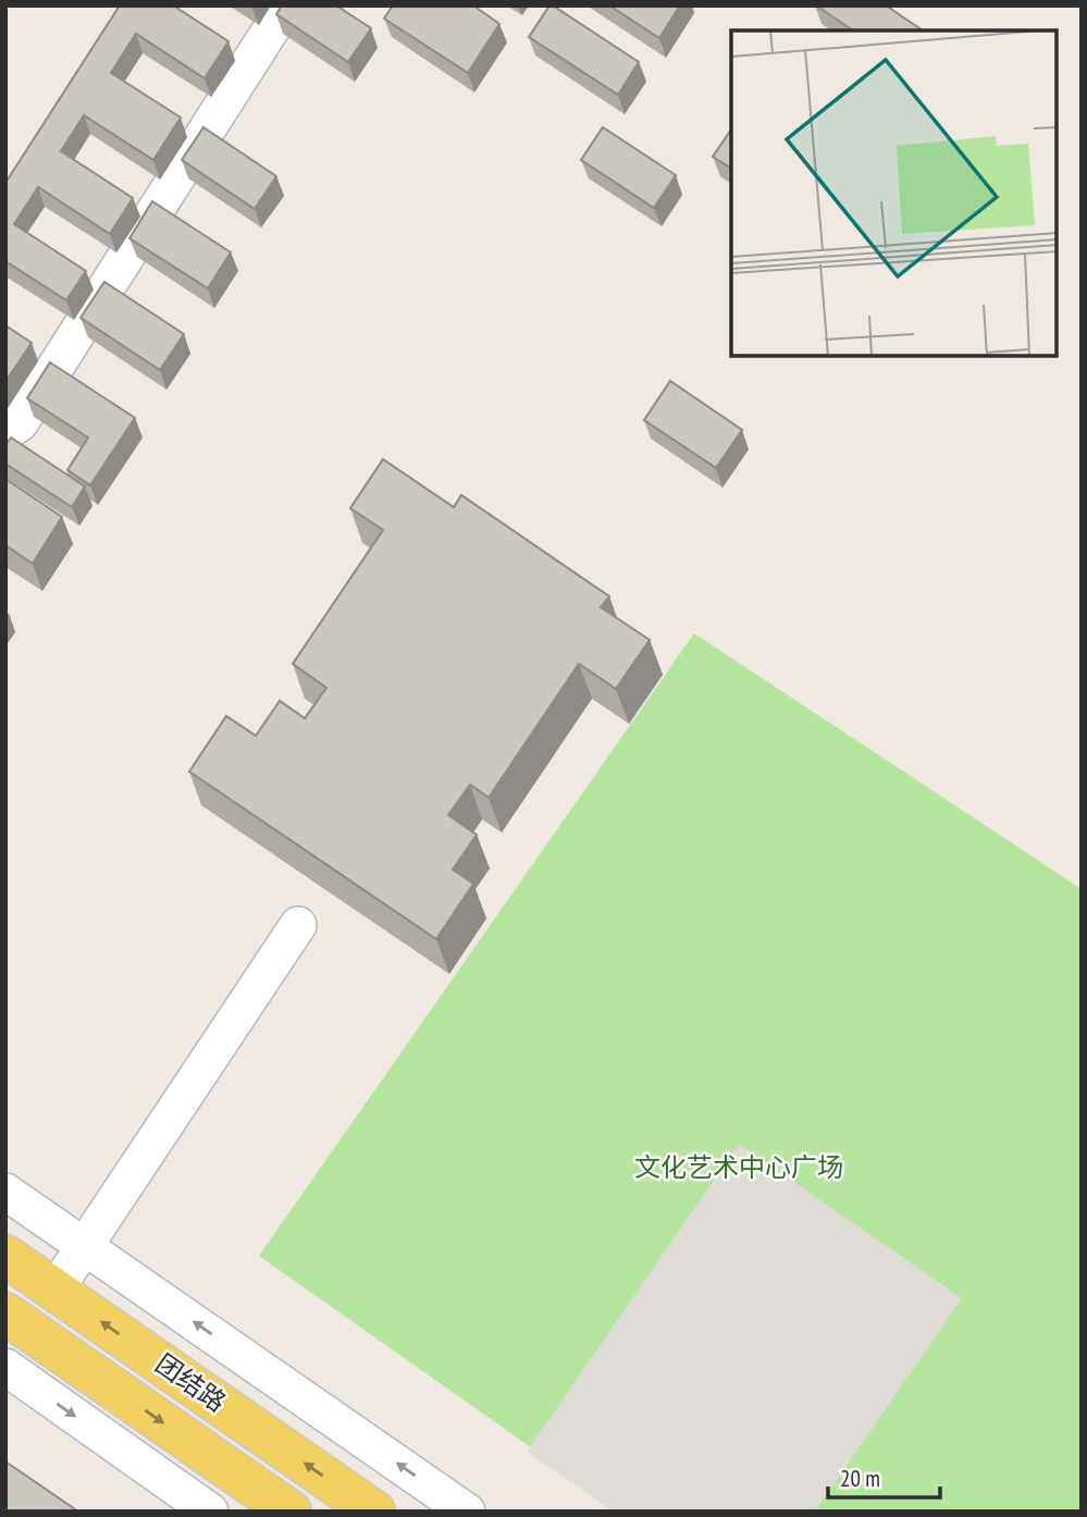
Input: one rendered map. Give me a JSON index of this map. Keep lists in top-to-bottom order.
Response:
{
  "streets": {
    "main road": ["团结路"]
  },
  "parks": ["文化艺术中心广场"],
  "scale_bar": "20 m"
}
